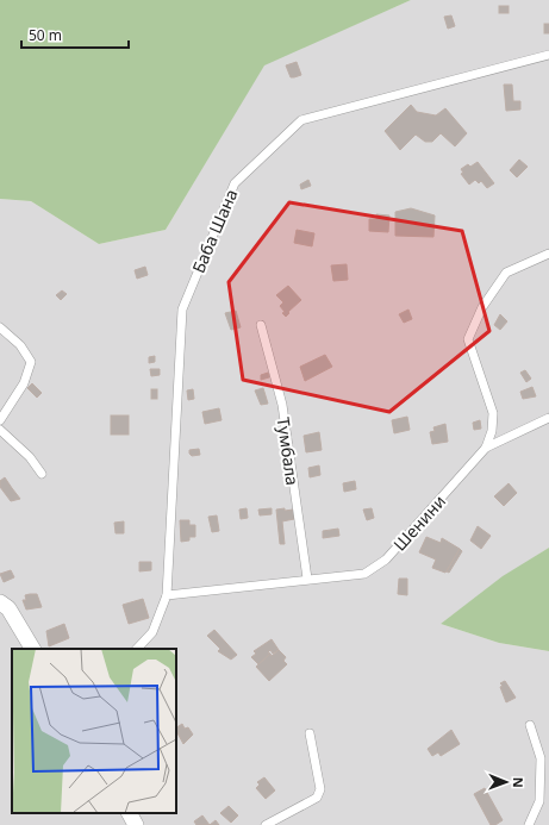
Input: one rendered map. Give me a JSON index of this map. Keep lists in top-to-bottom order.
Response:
{
  "streets": {
    "lane": ["Баба Шана", "Тумбала", "Шенини"]
  },
  "crossings": [
    ["Баба Шана", "Шенини"],
    ["Тумбала", "Шенини"]
  ],
  "scale_bar": "50 m",
  "north": "right"
}
